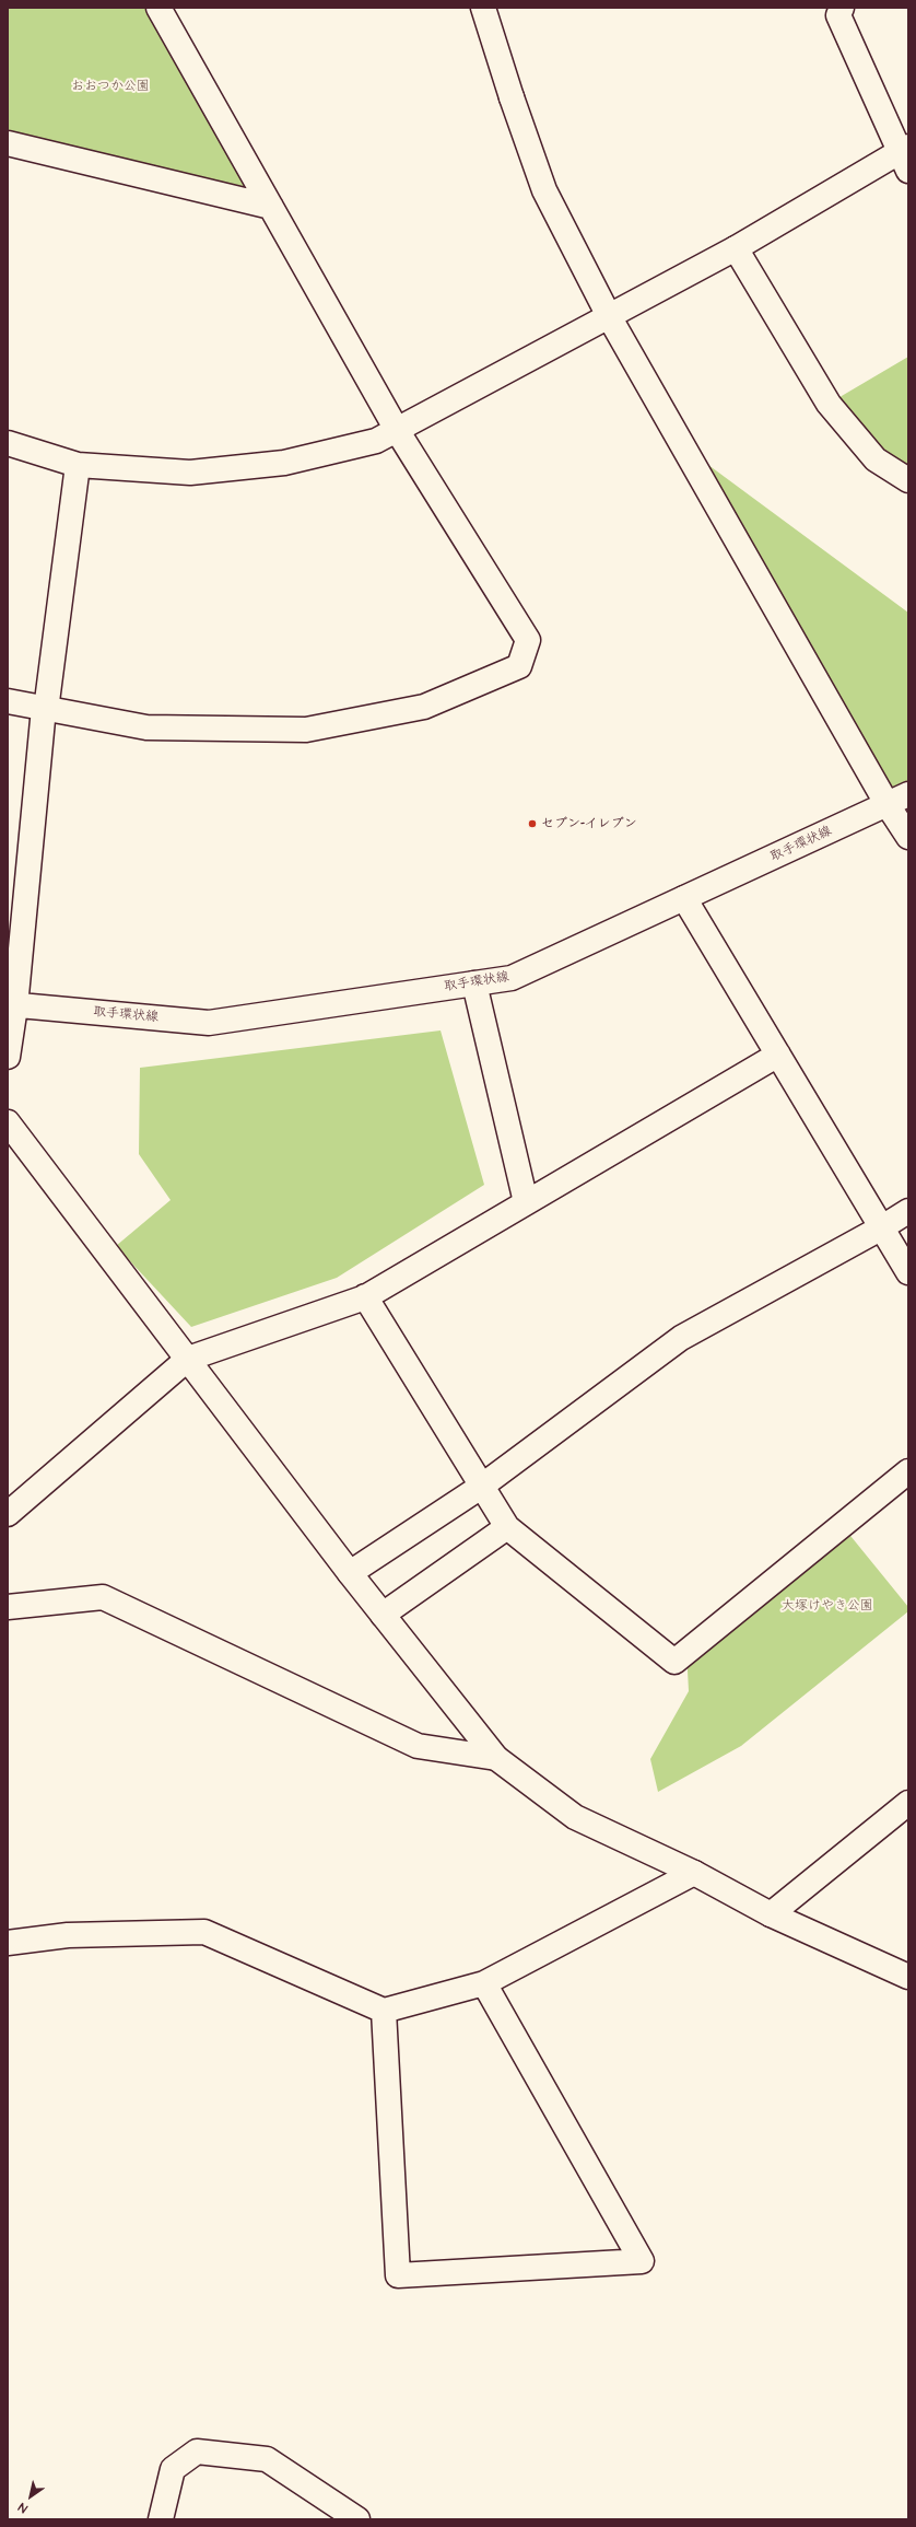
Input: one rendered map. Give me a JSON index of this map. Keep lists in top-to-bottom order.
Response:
{
  "streets": {
    "street": ["取手環状線"]
  },
  "parks": ["おおつか公園", "大塚けやき公園"],
  "places": ["セブン-イレブン"],
  "north": "bottom left"
}
